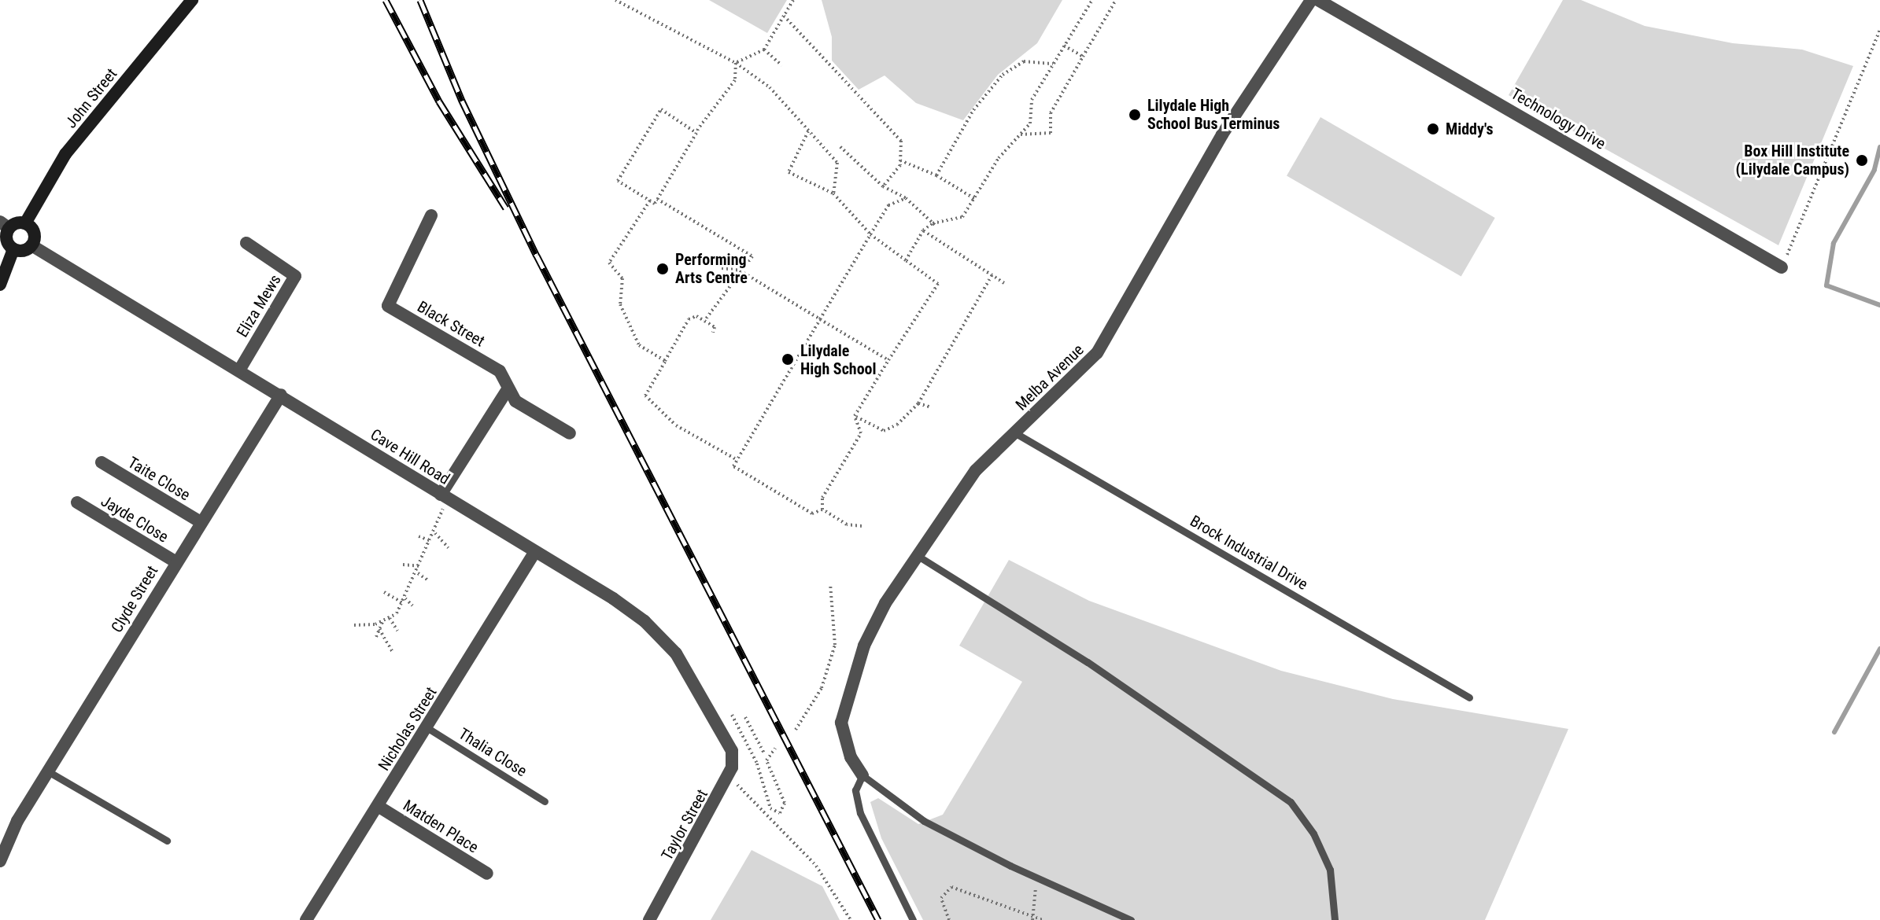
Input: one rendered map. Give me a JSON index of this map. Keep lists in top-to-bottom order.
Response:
{
  "streets": {
    "main road": ["John Street"],
    "street": [
      "Technology Drive",
      "Eliza Mews",
      "Black Street",
      "Melba Avenue",
      "Cave Hill Road",
      "Taite Close",
      "Jayde Close",
      "Clyde Street",
      "Nicholas Street",
      "Taylor Street",
      "Matden Place"
    ],
    "lane": ["Brock Industrial Drive", "Thalia Close"]
  },
  "crossings": [
    ["John Street", "Cave Hill Road"],
    ["Eliza Mews", "Cave Hill Road"],
    ["Melba Avenue", "Brock Industrial Drive"],
    ["Cave Hill Road", "Clyde Street"],
    ["Cave Hill Road", "Nicholas Street"],
    ["Cave Hill Road", "Taylor Street"],
    ["Taite Close", "Clyde Street"],
    ["Jayde Close", "Clyde Street"],
    ["Nicholas Street", "Thalia Close"],
    ["Nicholas Street", "Matden Place"]
  ],
  "places": [
    "Lilydale High School Bus Terminus",
    "Middy's",
    "Box Hill Institute (Lilydale Campus)",
    "Performing Arts Centre",
    "Lilydale High School"
  ]
}
